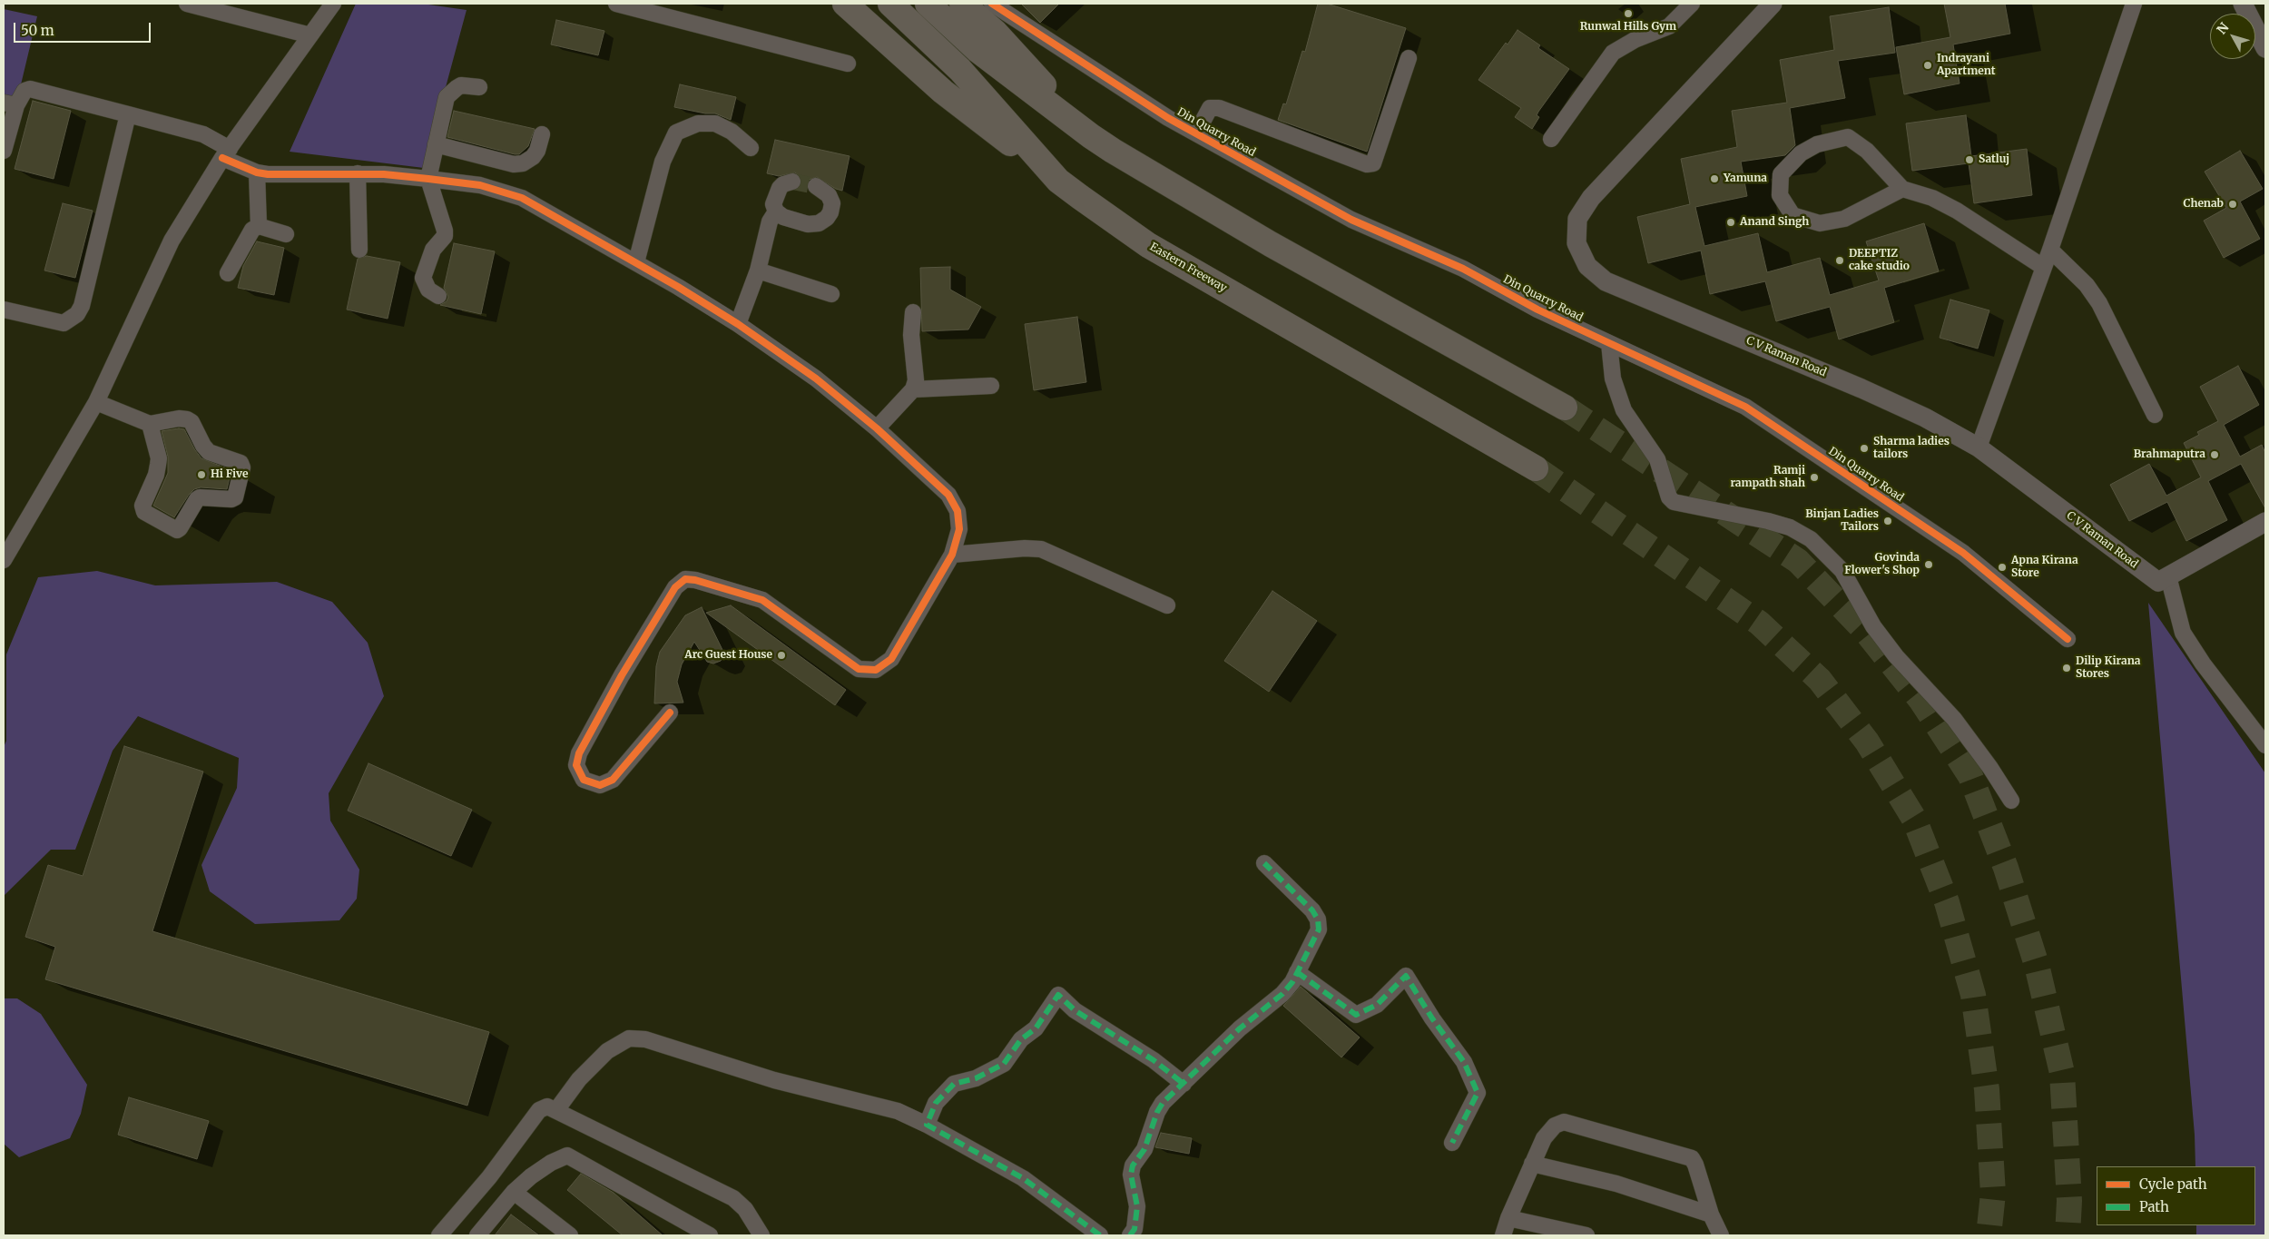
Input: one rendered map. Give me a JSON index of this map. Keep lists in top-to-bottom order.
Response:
{
  "streets": {
    "highway": ["Eastern Freeway"],
    "street": ["Din Quarry Road", "C V Raman Road"]
  },
  "places": [
    "Runwal Hills Gym",
    "Indrayani Apartment",
    "Satluj",
    "Yamuna",
    "Chenab",
    "Anand Singh",
    "DEEPTIZ cake studio",
    "Sharma ladies tailors",
    "Brahmaputra",
    "Hi Five",
    "Ramji rampath shah",
    "Binjan Ladies Tailors",
    "Govinda Flower's Shop",
    "Apna Kirana Store",
    "Arc Guest House",
    "Dilip Kirana Stores"
  ],
  "legend": ["Cycle path", "Path"],
  "scale_bar": "50 m",
  "north": "top left"
}
